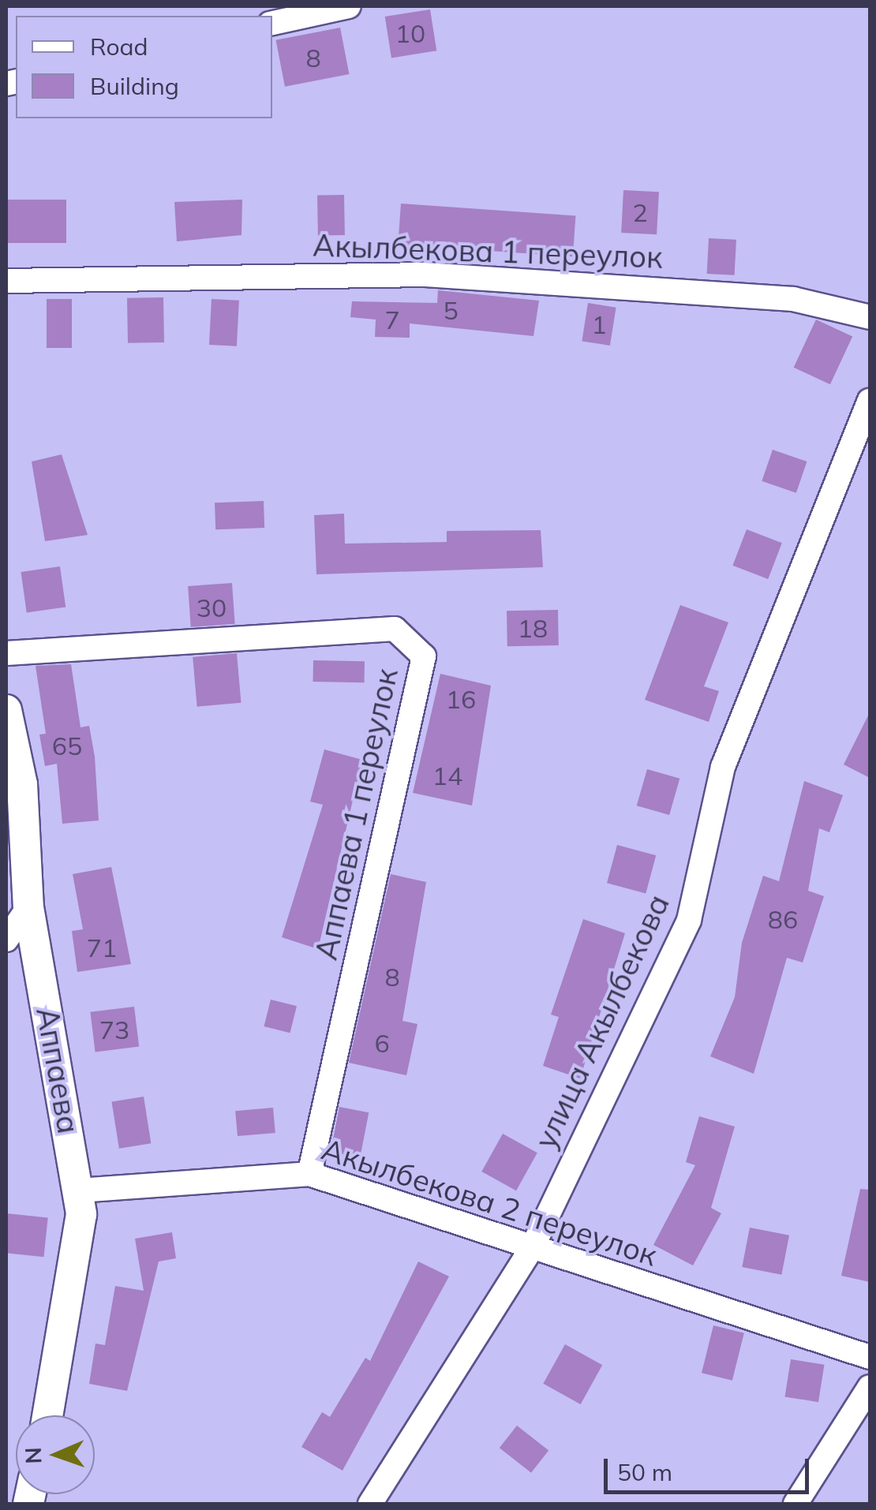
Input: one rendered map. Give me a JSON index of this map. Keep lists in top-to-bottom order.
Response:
{
  "streets": {
    "street": [
      "Акылбекова 1 переулок",
      "Аппаева 1 переулок",
      "улица Акылбекова",
      "Аппаева",
      "Акылбекова 2 переулок"
    ]
  },
  "crossings": [
    ["Аппаева 1 переулок", "Акылбекова 2 переулок"],
    ["улица Акылбекова", "Акылбекова 2 переулок"],
    ["Аппаева", "Акылбекова 2 переулок"]
  ],
  "house_numbers": [
    "10",
    "8",
    "2",
    "5",
    "7",
    "1",
    "30",
    "18",
    "16",
    "65",
    "14",
    "86",
    "71",
    "8",
    "73",
    "6"
  ],
  "legend": ["Road", "Building"],
  "scale_bar": "50 m",
  "north": "left"
}
